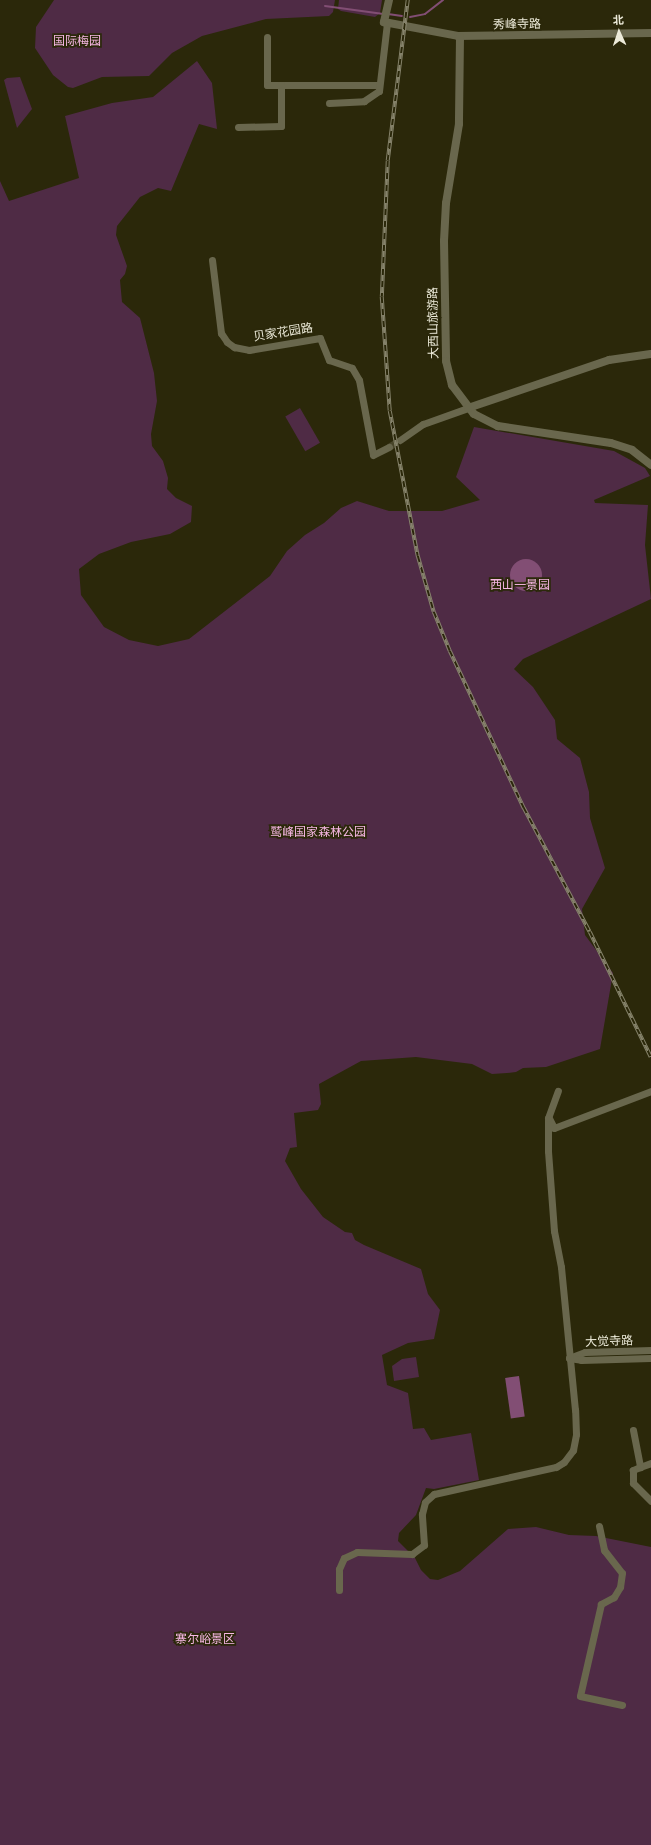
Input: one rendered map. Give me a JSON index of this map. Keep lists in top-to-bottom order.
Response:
{
  "streets": {
    "street": [
      "秀峰寺路",
      "大西山旅游路",
      "贝家花园路",
      "大觉寺路"
    ]
  },
  "crossings": [
    ["秀峰寺路", "大西山旅游路"]
  ],
  "parks": [
    "国际梅园",
    "西山一景园",
    "鹫峰国家森林公园",
    "寨尔峪景区"
  ],
  "north": "top"
}
